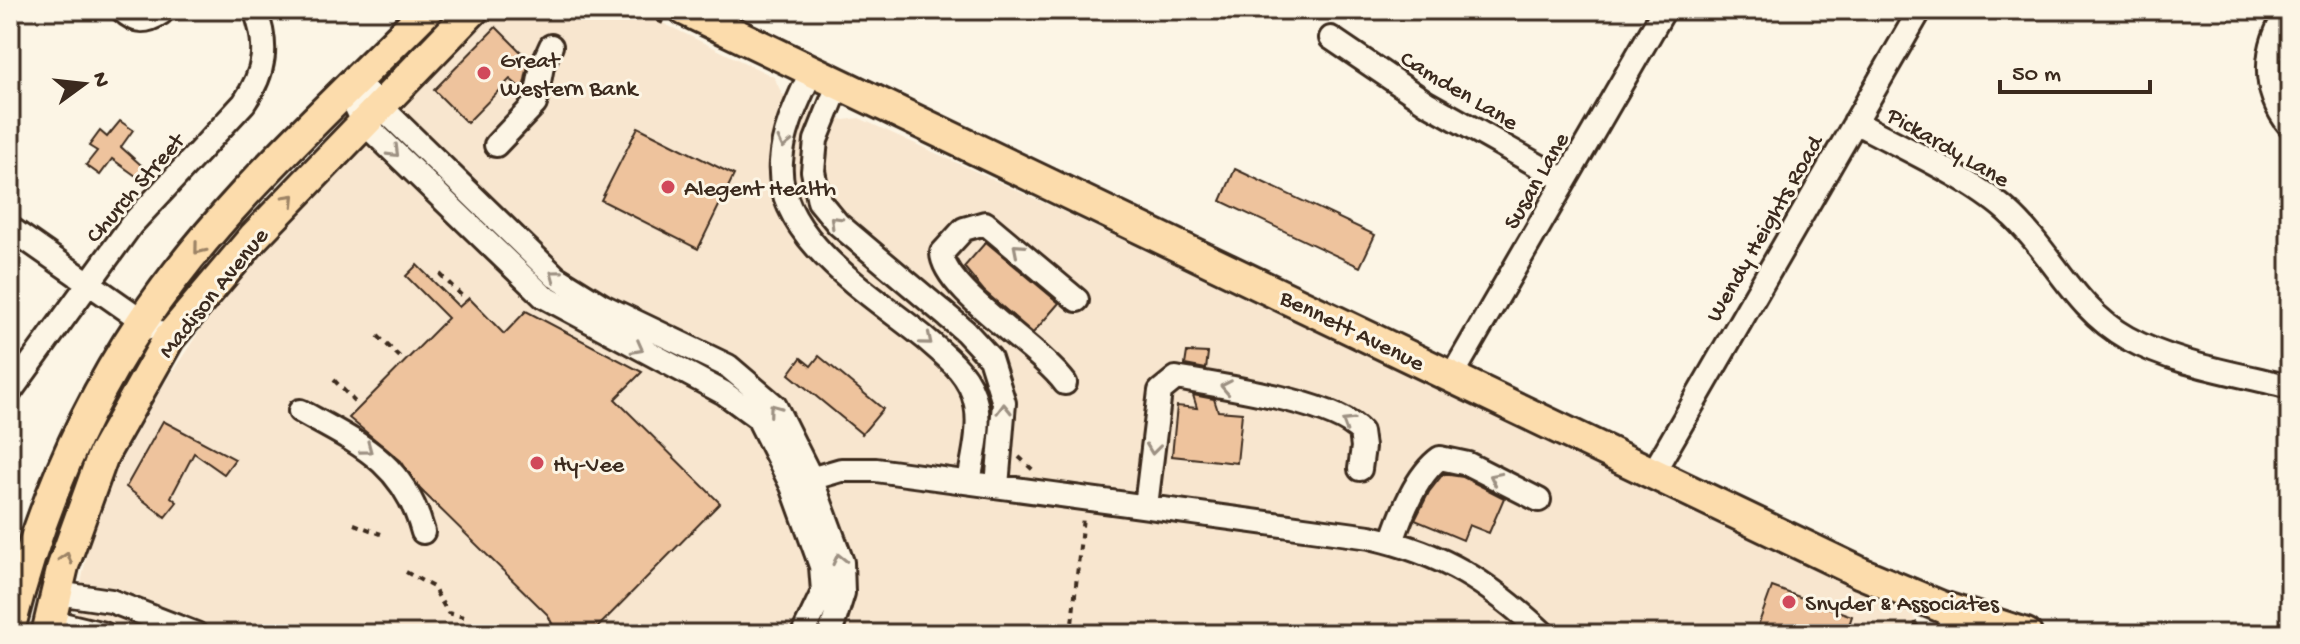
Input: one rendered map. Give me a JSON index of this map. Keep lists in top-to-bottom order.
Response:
{
  "streets": {
    "main road": ["Madison Avenue", "Bennett Avenue"],
    "street": [
      "Camden Lane",
      "Pickardy Lane",
      "Susan Lane",
      "Church Street",
      "Wendy Heights Road"
    ]
  },
  "crossings": [
    ["Camden Lane", "Susan Lane"],
    ["Pickardy Lane", "Wendy Heights Road"],
    ["Susan Lane", "Bennett Avenue"],
    ["Wendy Heights Road", "Bennett Avenue"]
  ],
  "places": [
    "Great Western Bank",
    "Alegent Health",
    "Hy-Vee",
    "Snyder & Associates"
  ],
  "scale_bar": "50 m",
  "north": "right"
}
